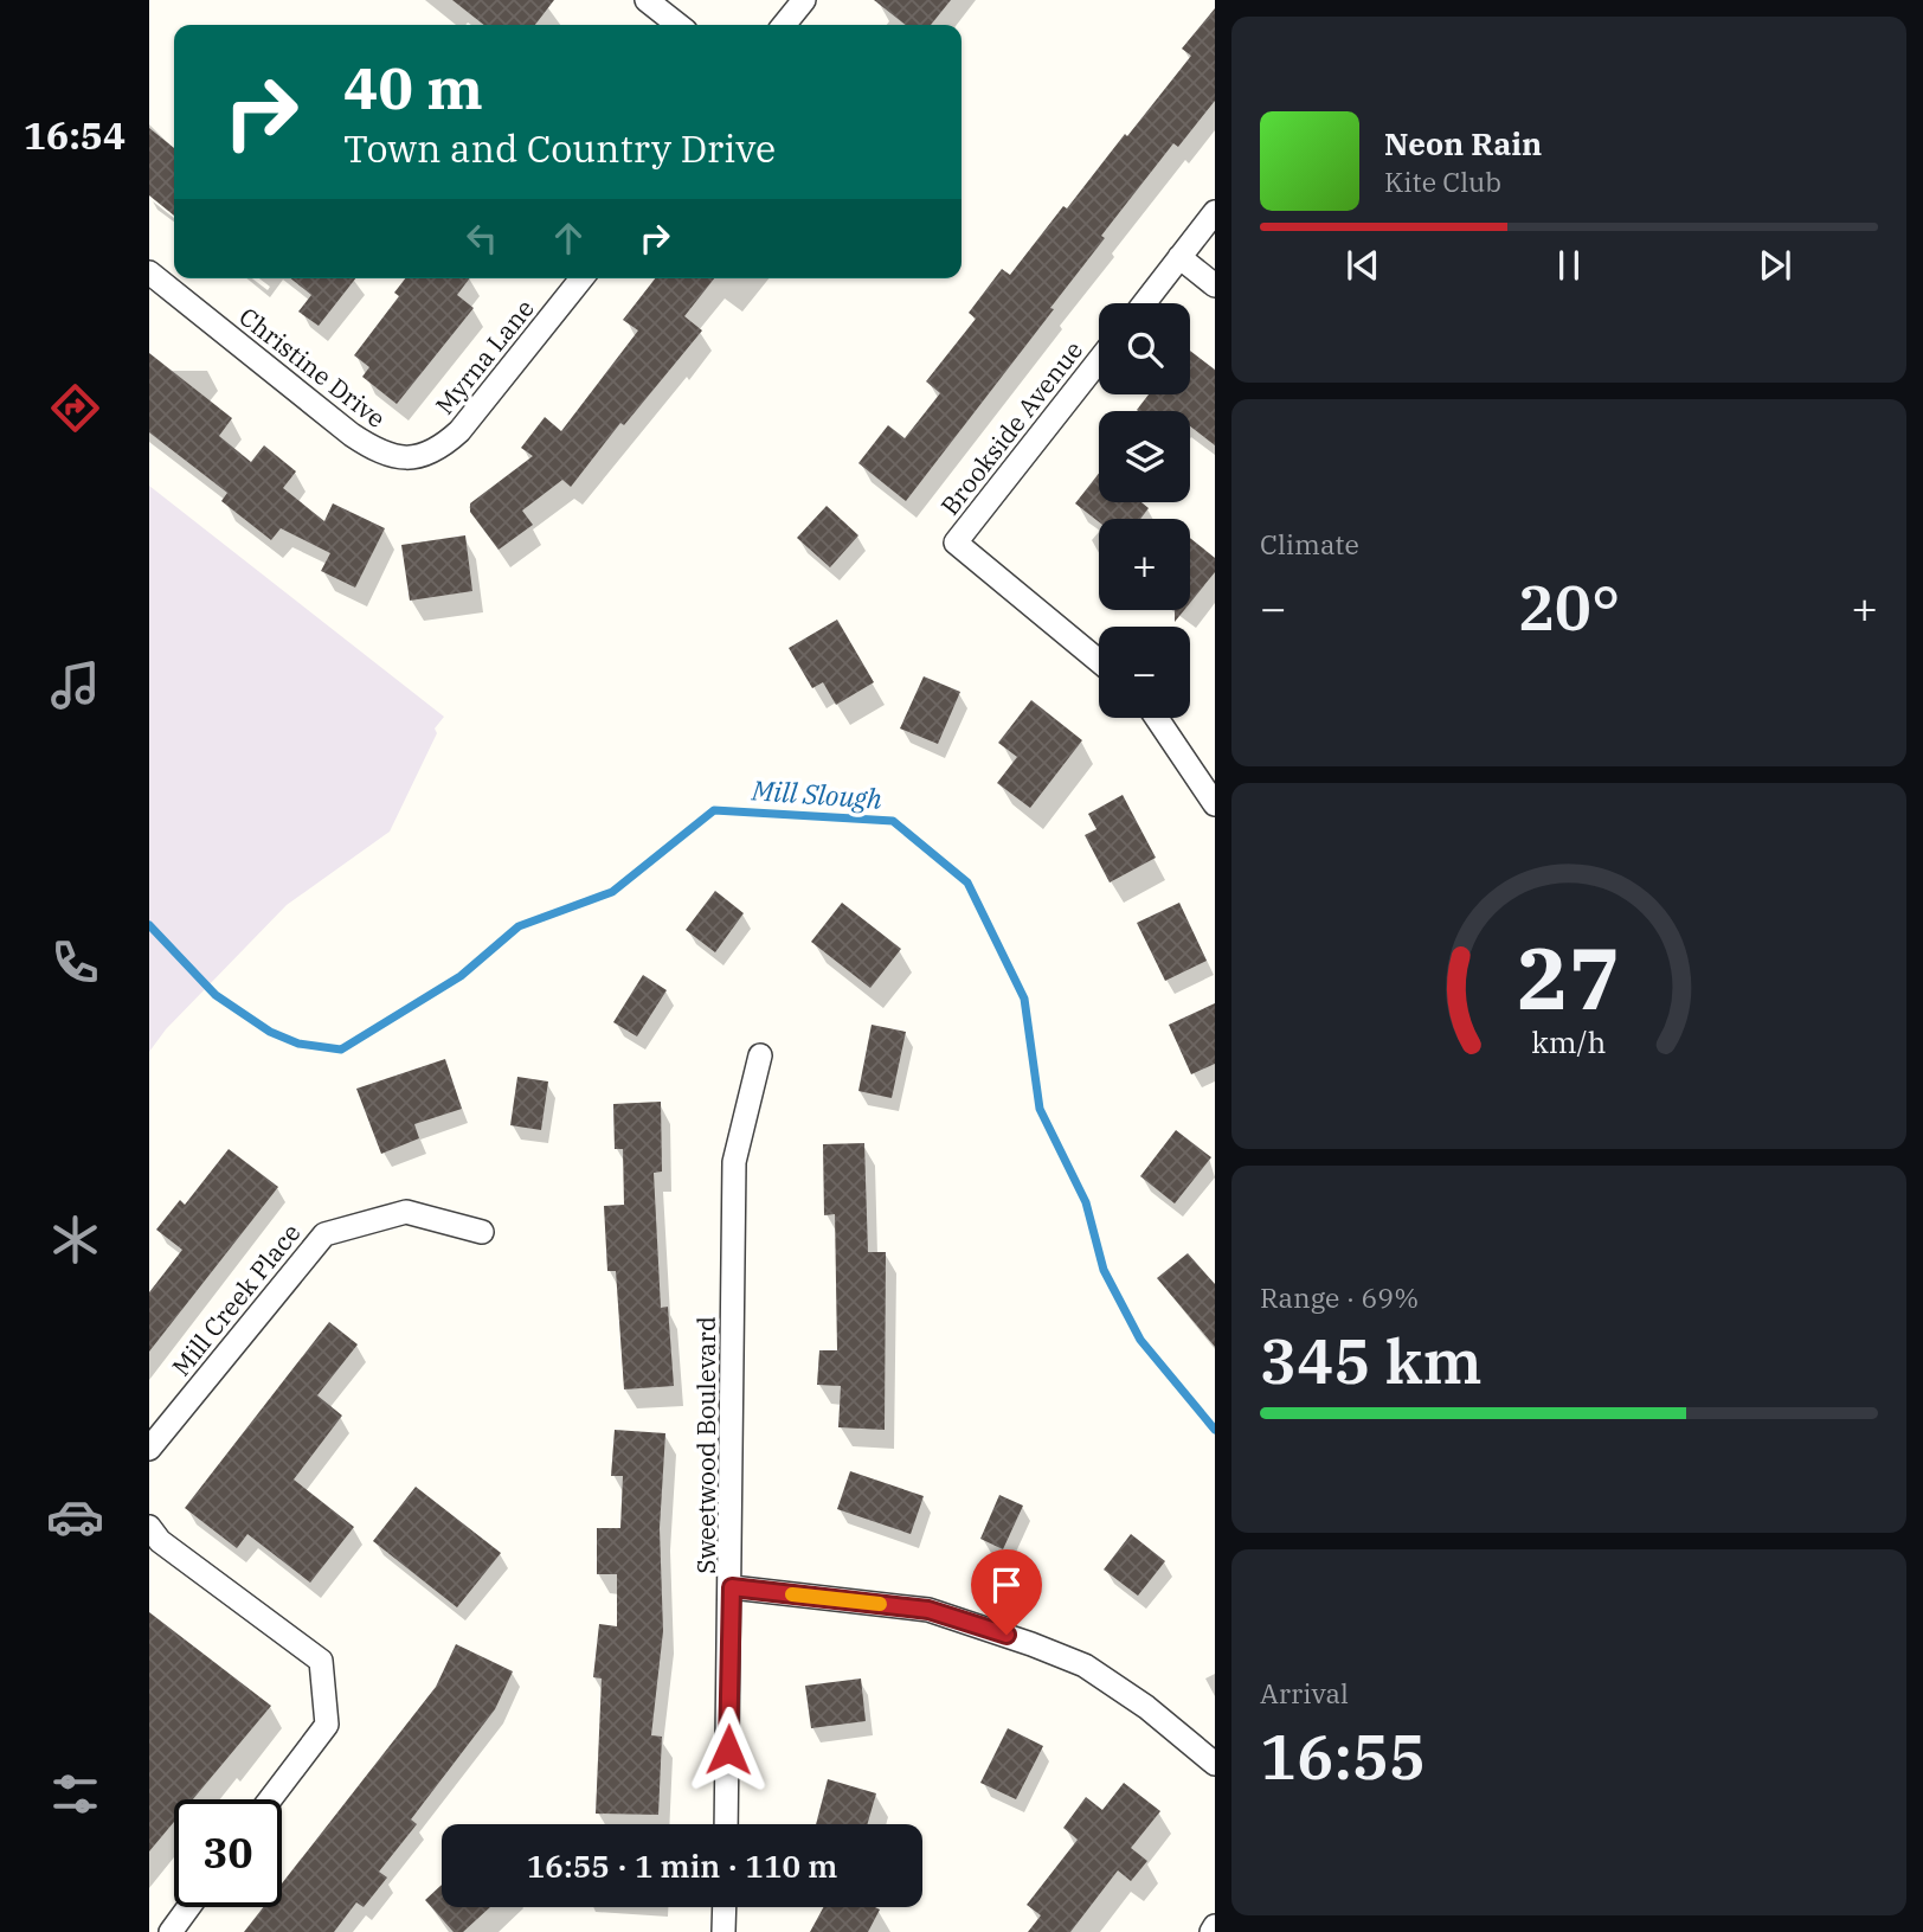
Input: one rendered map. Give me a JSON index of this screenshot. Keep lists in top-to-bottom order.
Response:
{
  "streets": {
    "street": [
      "Myrna Lane",
      "Christine Drive",
      "Brookside Avenue",
      "Mill Creek Place",
      "Sweetwood Boulevard"
    ]
  },
  "crossings": [
    ["Myrna Lane", "Christine Drive"]
  ],
  "water": ["Mill Slough"],
  "page": {
    "tabs": "16:54",
    "turn": ["40 m", "Town and Country Drive"],
    "song": ["Neon Rain", "Kite Club"],
    "map_buttons": ["+", "−"],
    "tile": [
      "Climate",
      ["Range · 69%", "345 km"],
      ["Arrival", "16:55"]
    ],
    "heat": ["−", "20°", "+"],
    "limit": "30",
    "trip": "16:55 · 1 min · 110 m",
    "gauge": ["27", "km/h"]
  }
}
